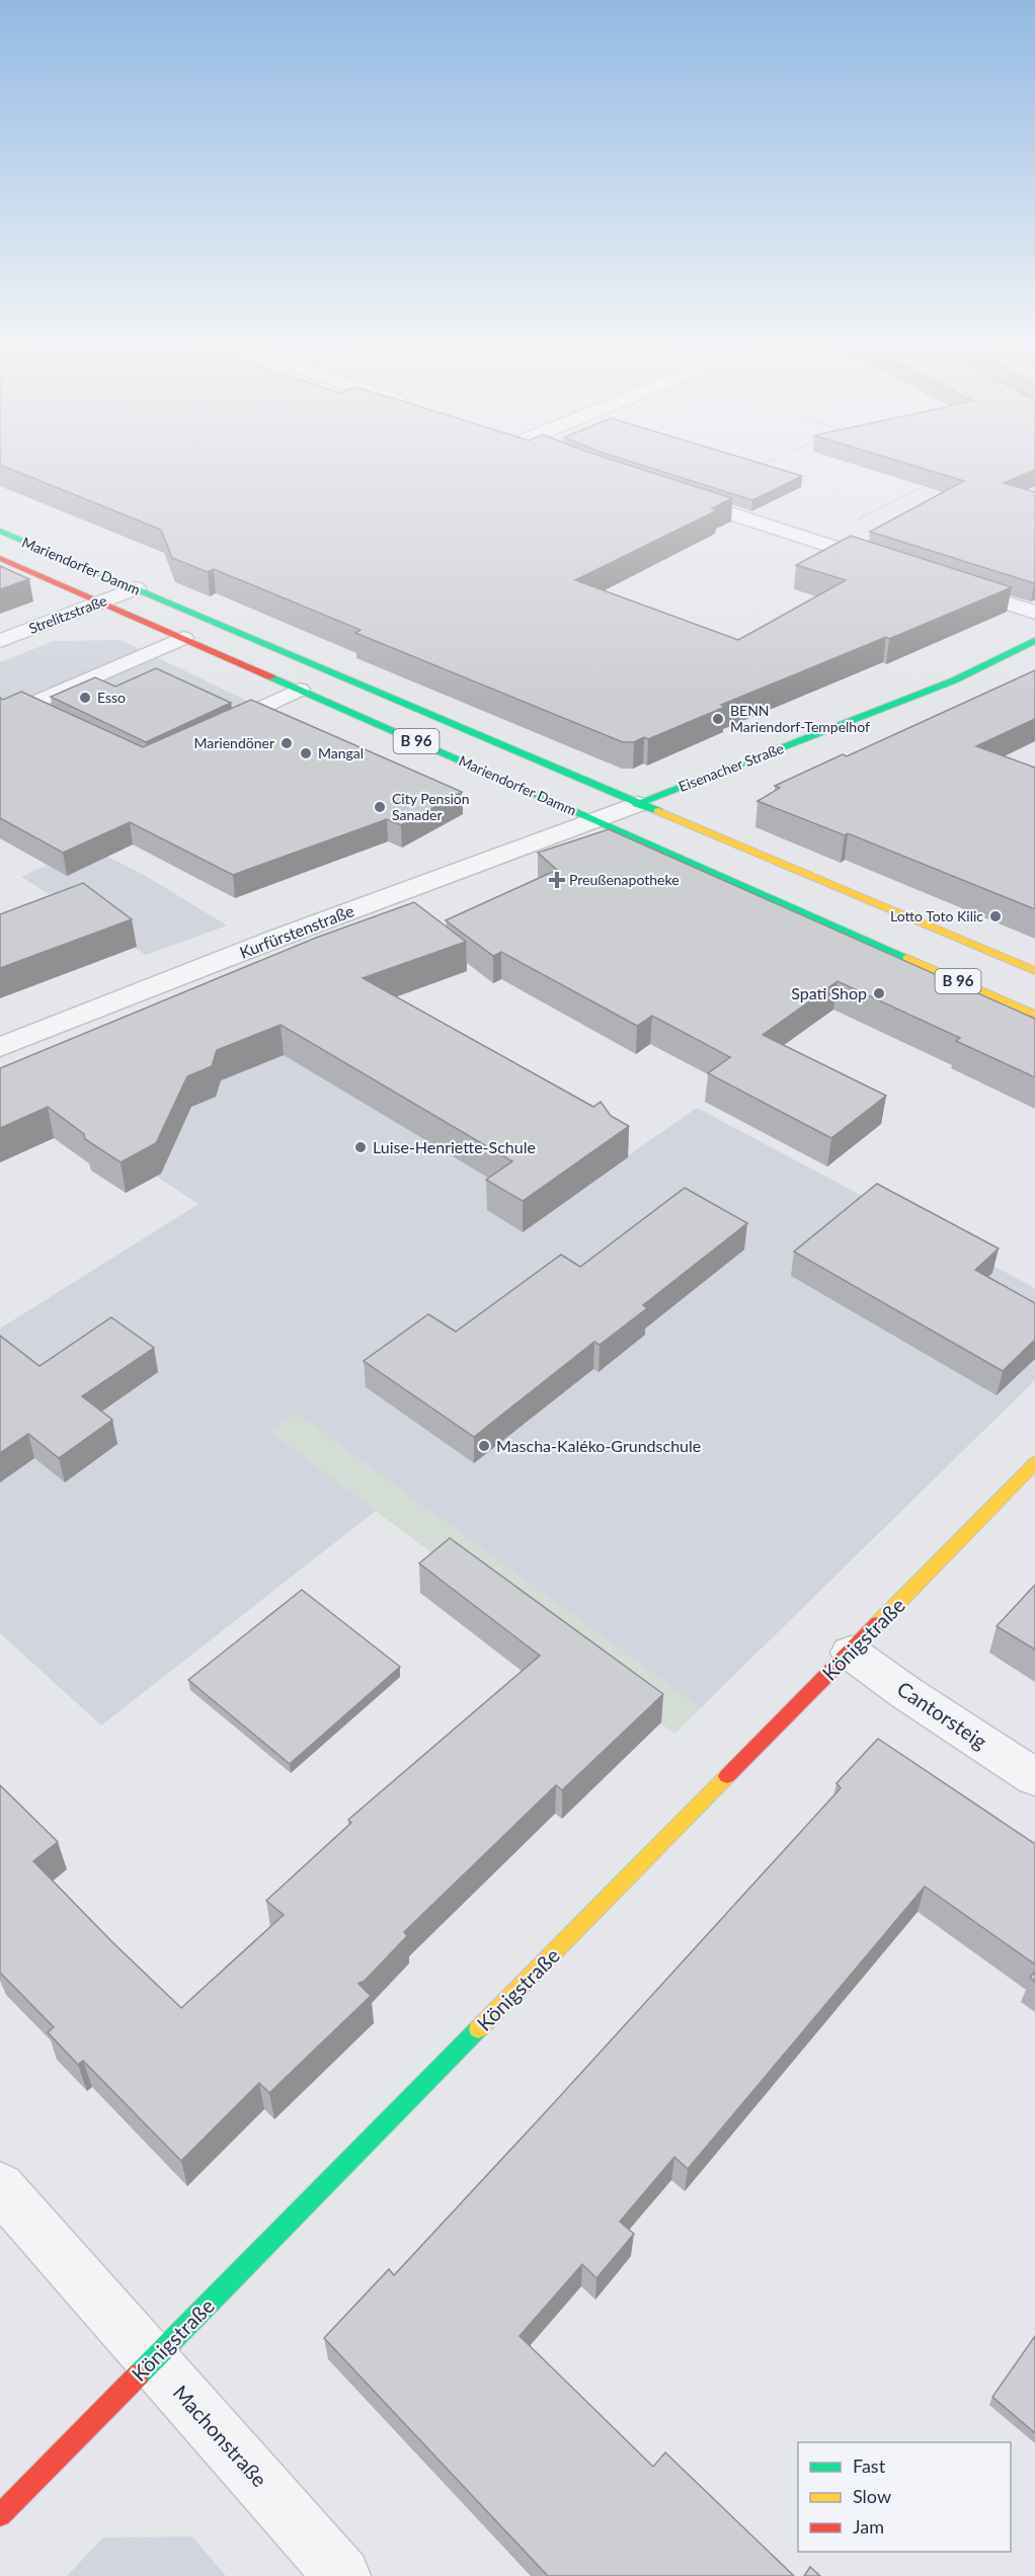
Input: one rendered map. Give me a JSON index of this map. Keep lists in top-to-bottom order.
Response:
{
  "streets": {
    "main road": [
      "Mariendorfer Damm",
      "B 96",
      "Eisenacher Straße",
      "Königstraße"
    ],
    "street": [
      "Strelitzstraße",
      "Kurfürstenstraße",
      "Cantorsteig",
      "Machonstraße"
    ]
  },
  "crossings": [
    ["Mariendorfer Damm", "Strelitzstraße"],
    ["Mariendorfer Damm", "Eisenacher Straße"],
    ["Mariendorfer Damm", "Kurfürstenstraße"],
    ["Eisenacher Straße", "Kurfürstenstraße"],
    ["Königstraße", "Cantorsteig"],
    ["Königstraße", "Machonstraße"]
  ],
  "places": {
    "other": [
      "Esso",
      "BENN Mariendorf-Tempelhof",
      "Mariendöner",
      "Mangal",
      "City Pension Sanader",
      "Lotto Toto Kilic",
      "Spati Shop",
      "Luise-Henriette-Schule",
      "Mascha-Kaléko-Grundschule"
    ],
    "health": ["Preußenapotheke"]
  },
  "legend": ["Fast", "Slow", "Jam"]
}
